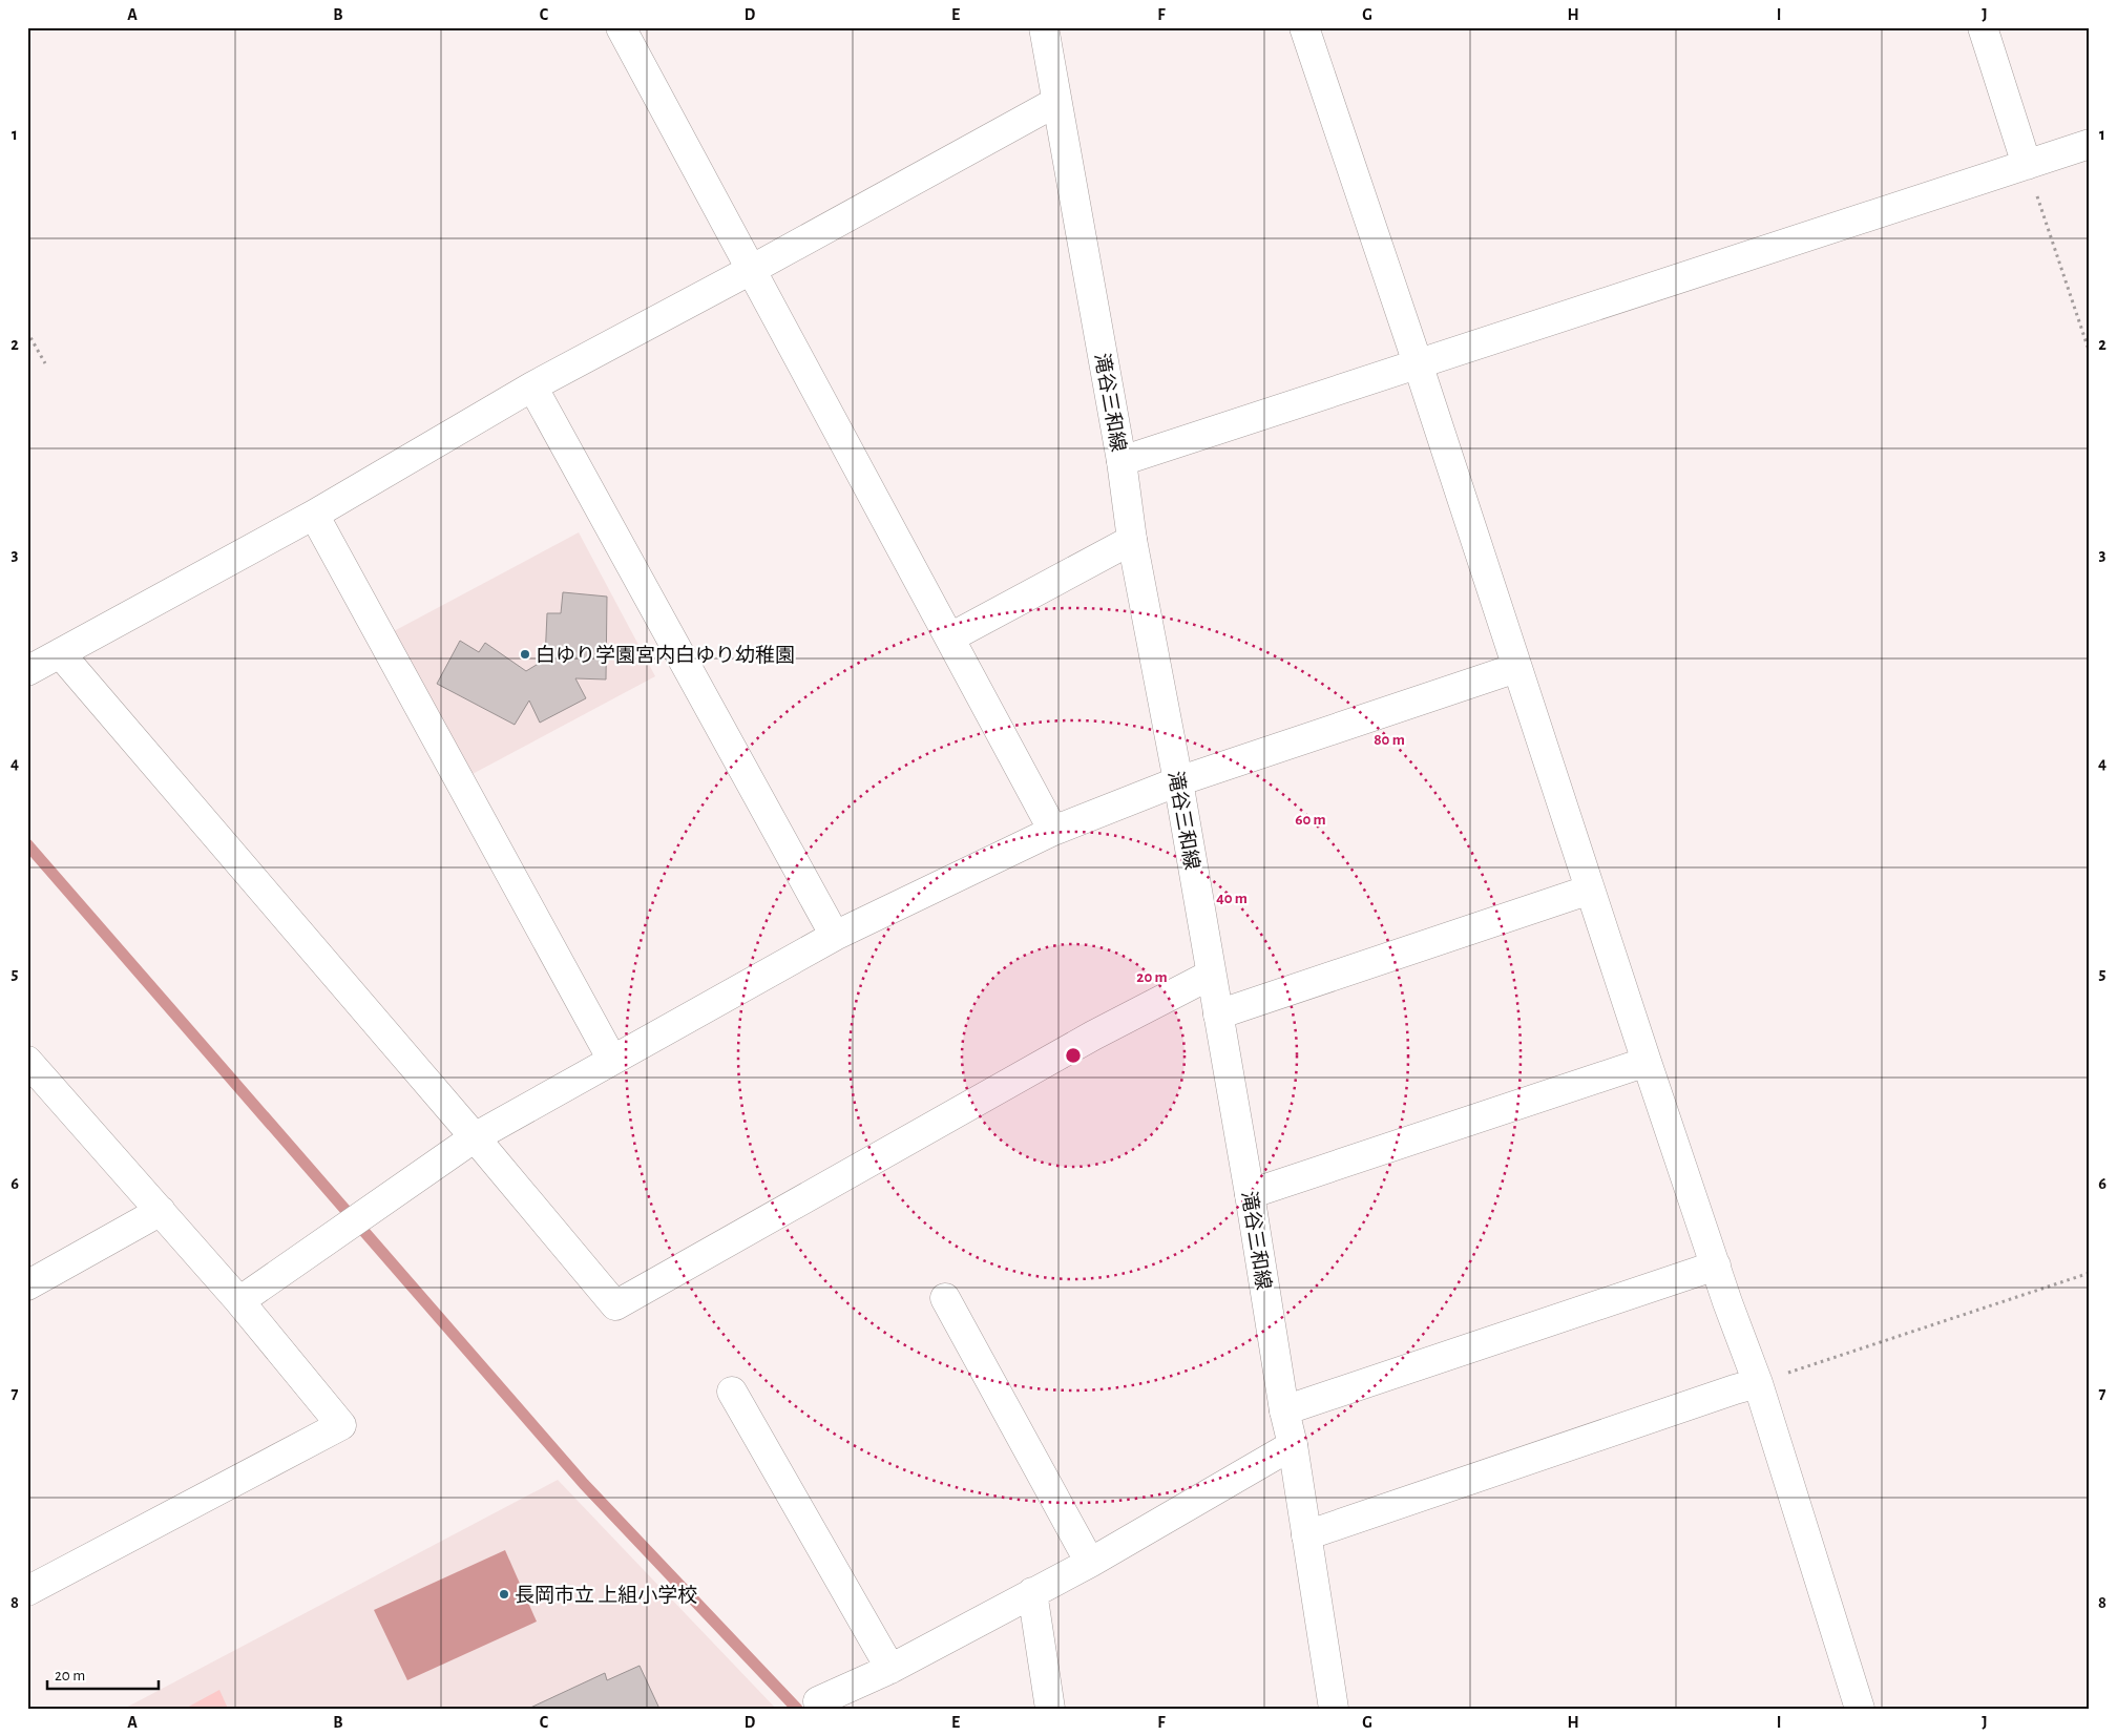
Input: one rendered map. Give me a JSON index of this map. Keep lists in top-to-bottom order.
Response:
{
  "streets": {
    "street": ["滝谷三和線"]
  },
  "places": ["白ゆり学園宮内白ゆり幼稚園", "長岡市立 上組小学校"],
  "scale_bar": "20 m",
  "grid": {
    "columns": [
      "A",
      "B",
      "C",
      "D",
      "E",
      "F",
      "G",
      "H",
      "I",
      "J"
    ],
    "rows": [
      "1",
      "2",
      "3",
      "4",
      "5",
      "6",
      "7",
      "8"
    ]
  },
  "rings": [
    "80 m",
    "60 m",
    "40 m",
    "20 m"
  ]
}
